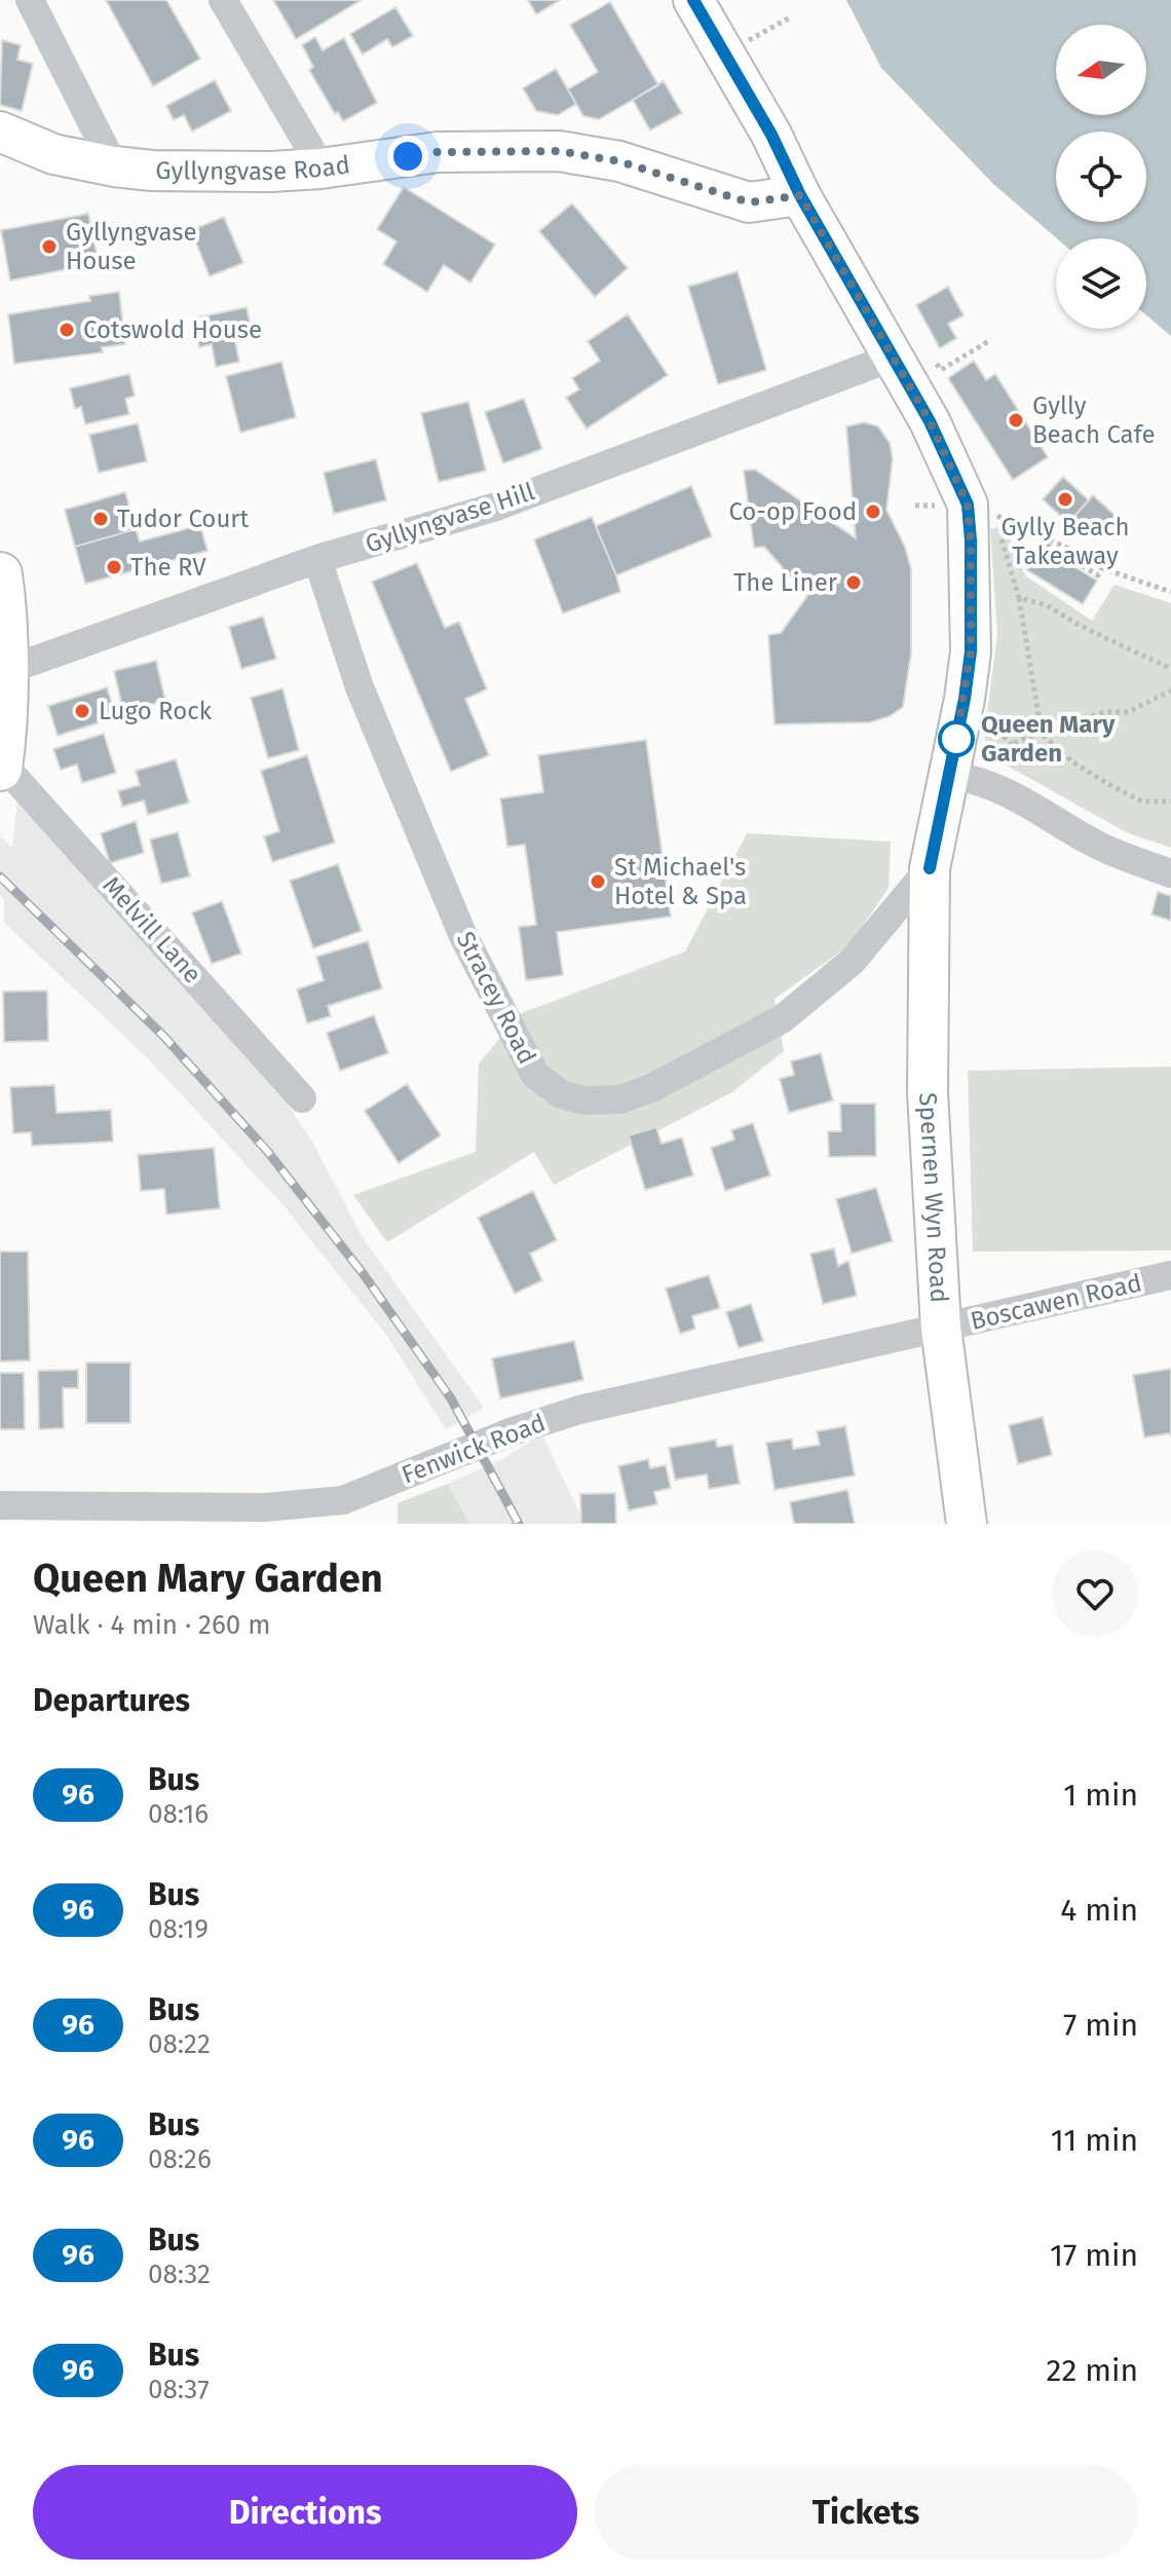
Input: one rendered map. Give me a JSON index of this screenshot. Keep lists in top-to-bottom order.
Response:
{
  "streets": {
    "street": [
      "Gyllyngvase Road",
      "Gyllyngvase Hill",
      "Melvill Lane",
      "Stracey Road",
      "Spernen Wyn Road",
      "Boscawen Road",
      "Fenwick Road"
    ]
  },
  "crossings": [
    ["Gyllyngvase Road", "Spernen Wyn Road"],
    ["Gyllyngvase Hill", "Stracey Road"],
    ["Gyllyngvase Hill", "Spernen Wyn Road"],
    ["Stracey Road", "Spernen Wyn Road"],
    ["Spernen Wyn Road", "Boscawen Road"],
    ["Spernen Wyn Road", "Fenwick Road"],
    ["Boscawen Road", "Fenwick Road"]
  ],
  "places": [
    "Gyllyngvase House",
    "Cotswold House",
    "Gylly Beach Cafe",
    "Gylly Beach Takeaway",
    "Co-op Food",
    "Tudor Court",
    "The RV",
    "The Liner",
    "Lugo Rock",
    "Queen Mary Garden",
    "St Michael's Hotel & Spa"
  ],
  "lines": ["bus line 96"],
  "north": "left",
  "page": {
    "heading": [
      ["Queen Mary Garden", "Walk · 4 min · 260 m"],
      "Departures"
    ],
    "list": [
      {
        "mark": "96",
        "name": "Bus",
        "note": "08:16",
        "value": "1 min"
      },
      {
        "mark": "96",
        "name": "Bus",
        "note": "08:19",
        "value": "4 min"
      },
      {
        "mark": "96",
        "name": "Bus",
        "note": "08:22",
        "value": "7 min"
      },
      {
        "mark": "96",
        "name": "Bus",
        "note": "08:26",
        "value": "11 min"
      },
      {
        "mark": "96",
        "name": "Bus",
        "note": "08:32",
        "value": "17 min"
      },
      {
        "mark": "96",
        "name": "Bus",
        "note": "08:37",
        "value": "22 min"
      }
    ],
    "buttons": ["Directions", "Tickets"]
  }
}
